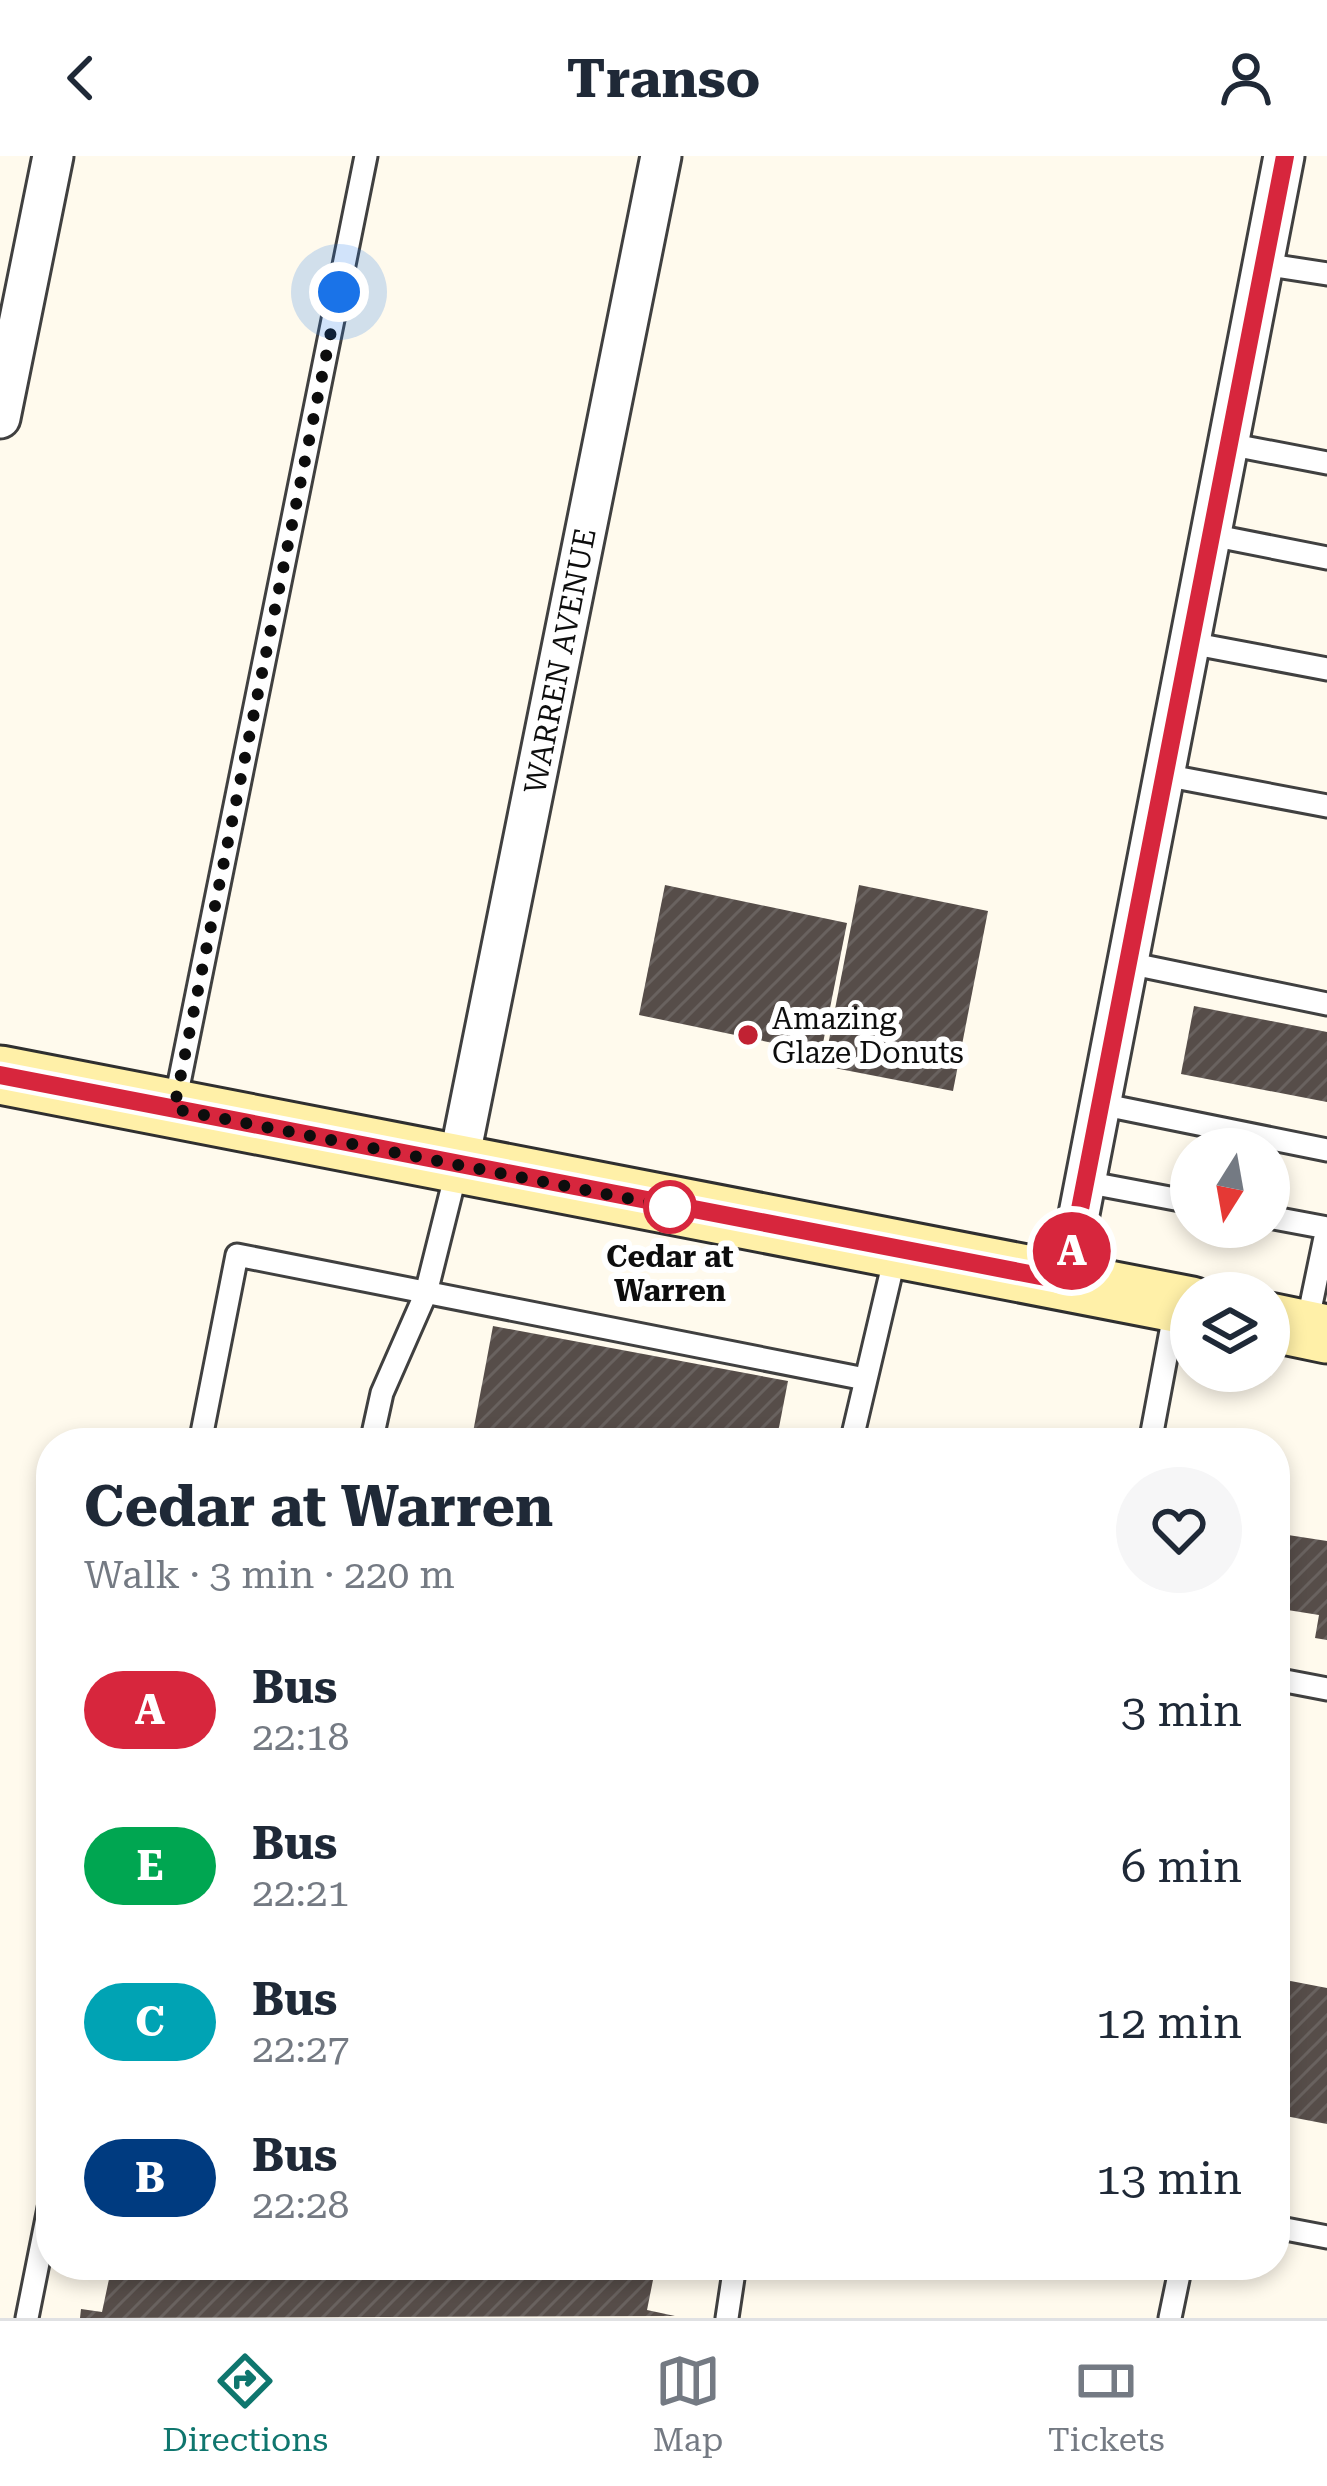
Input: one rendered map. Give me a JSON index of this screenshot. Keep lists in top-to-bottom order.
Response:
{
  "streets": {
    "street": ["WARREN AVENUE"]
  },
  "places": ["Amazing Glaze Donuts", "Cedar at Warren"],
  "lines": ["bus line A"],
  "north": "bottom",
  "page": {
    "header": "Transo",
    "on_map": "A",
    "heading": ["Cedar at Warren", "Walk · 3 min · 220 m"],
    "list": [
      {
        "mark": "A",
        "name": "Bus",
        "note": "22:18",
        "value": "3 min"
      },
      {
        "mark": "E",
        "name": "Bus",
        "note": "22:21",
        "value": "6 min"
      },
      {
        "mark": "C",
        "name": "Bus",
        "note": "22:27",
        "value": "12 min"
      },
      {
        "mark": "B",
        "name": "Bus",
        "note": "22:28",
        "value": "13 min"
      }
    ],
    "tabs": ["Directions", "Map", "Tickets"]
  }
}
